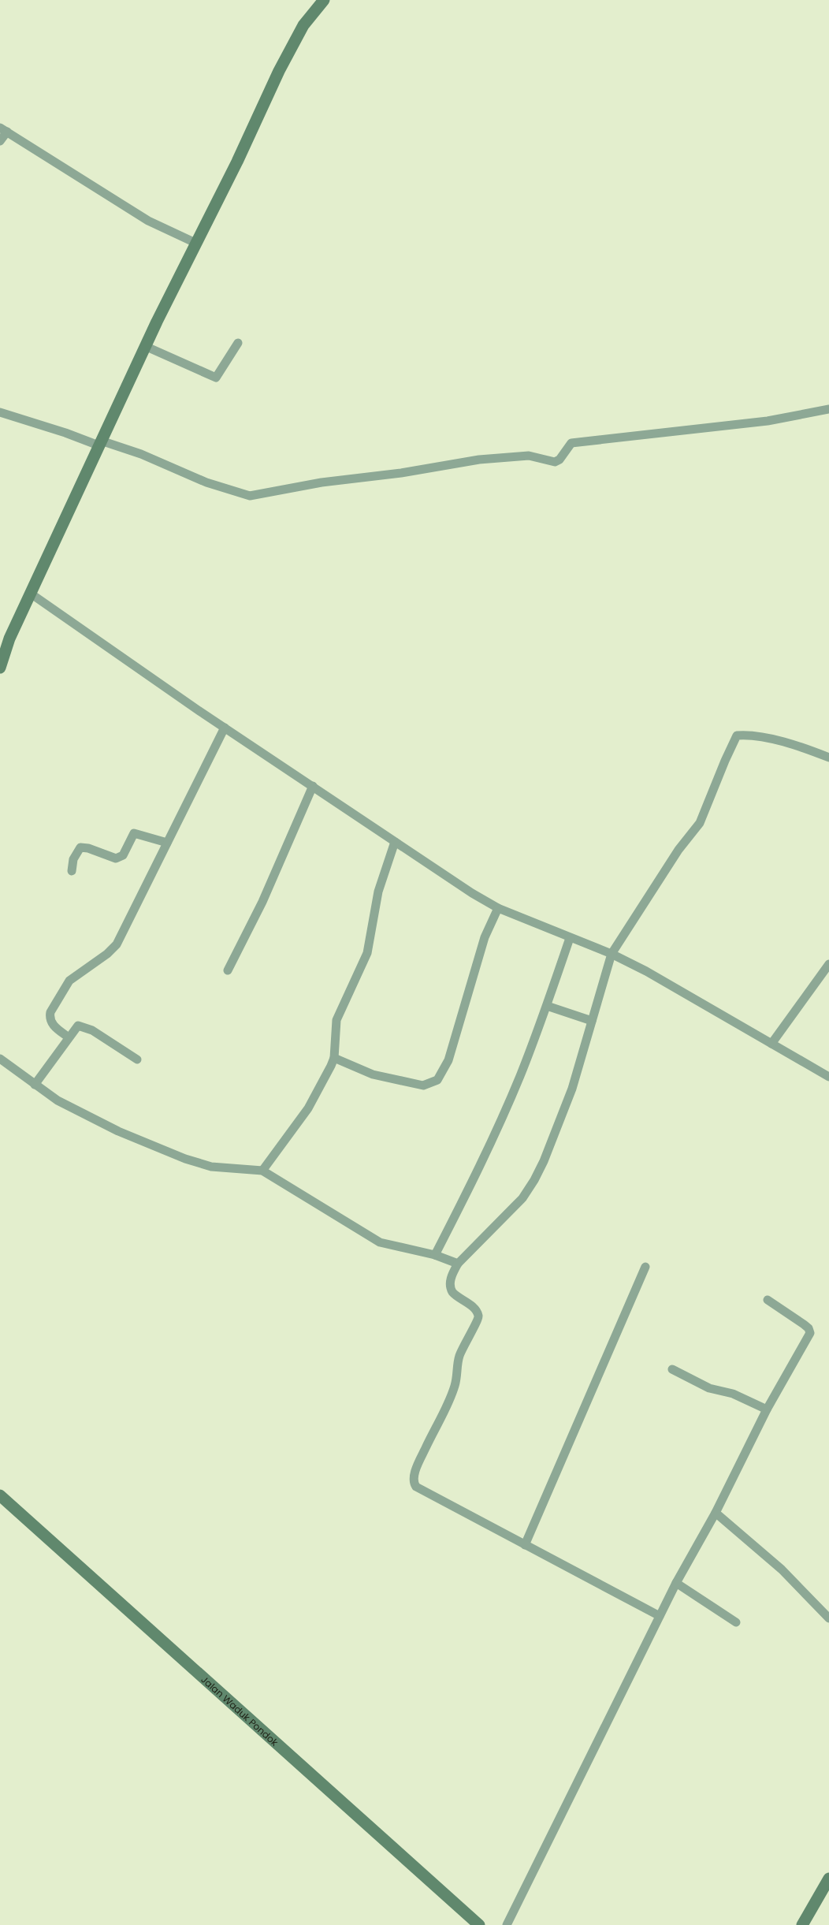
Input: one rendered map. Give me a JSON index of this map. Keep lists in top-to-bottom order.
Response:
{
  "streets": {
    "street": ["Jalan Waduk Pondok"]
  }
}
